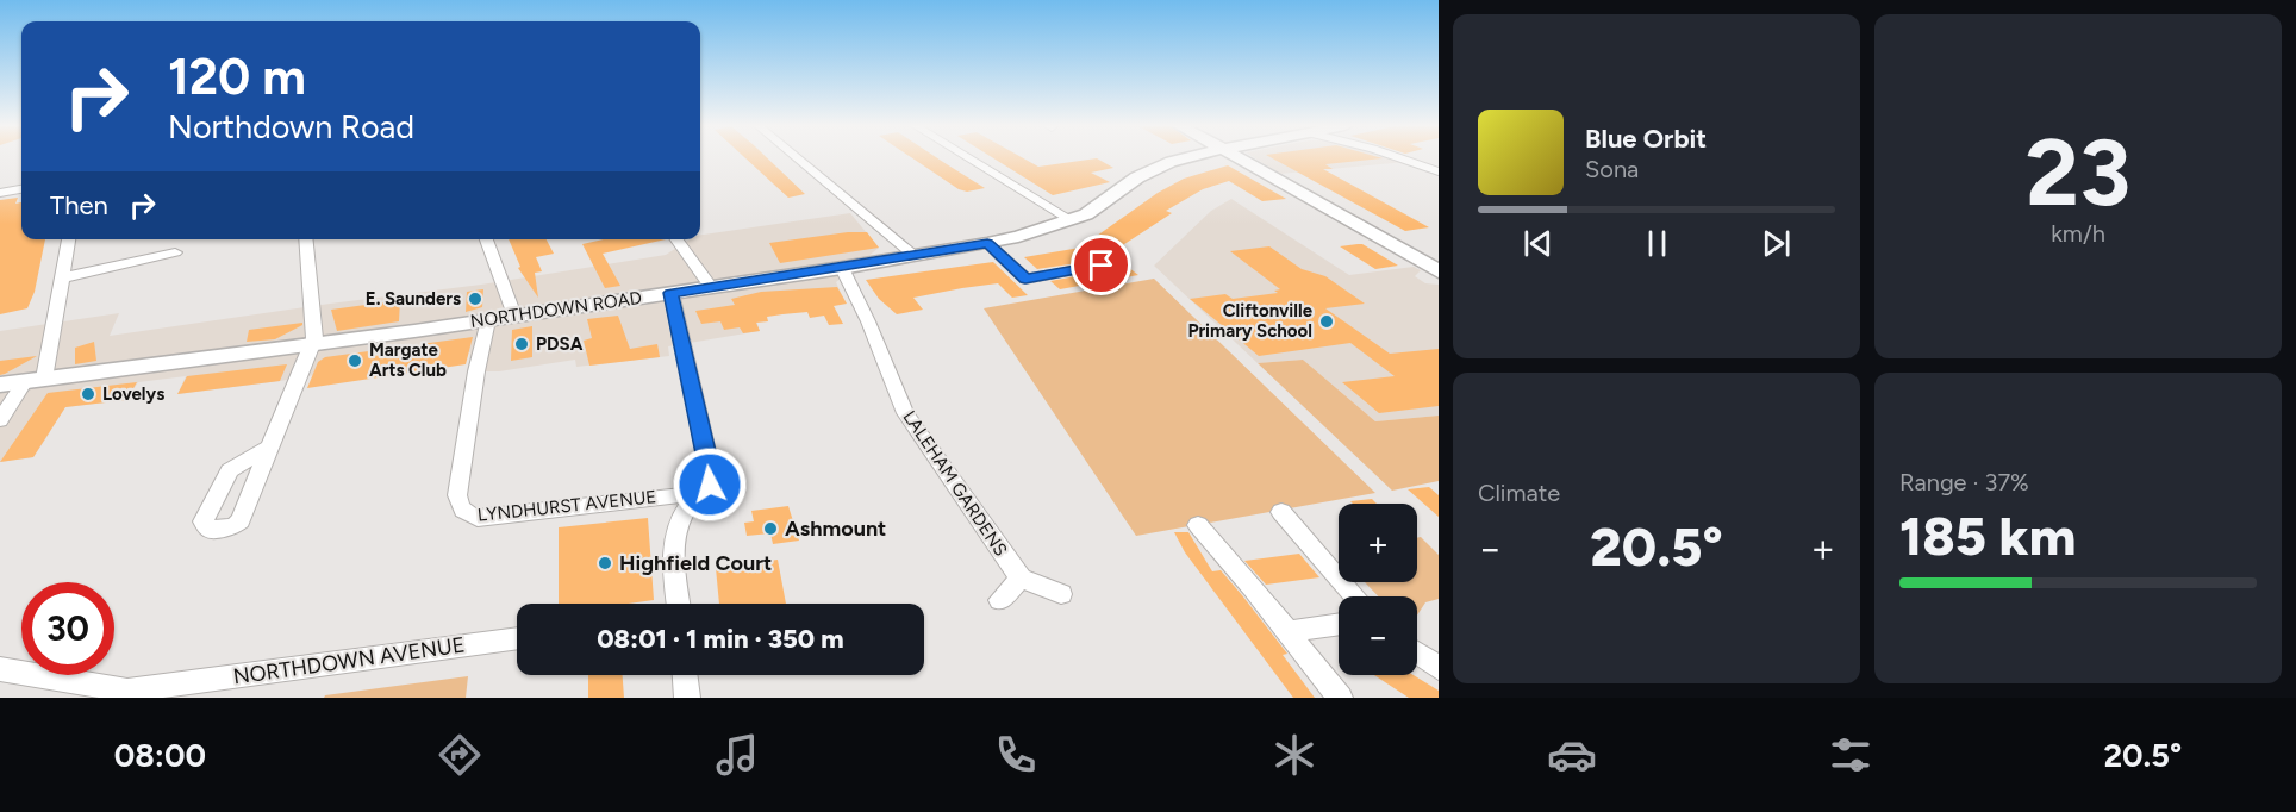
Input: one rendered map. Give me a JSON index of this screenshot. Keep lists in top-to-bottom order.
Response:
{
  "streets": {
    "main road": ["NORTHDOWN ROAD"],
    "street": ["LALEHAM GARDENS", "LYNDHURST AVENUE", "NORTHDOWN AVENUE"]
  },
  "crossings": [
    ["NORTHDOWN ROAD", "LALEHAM GARDENS"],
    ["NORTHDOWN ROAD", "LYNDHURST AVENUE"]
  ],
  "places": [
    "E. Saunders",
    "Cliftonville Primary School",
    "PDSA",
    "Margate Arts Club",
    "Lovelys",
    "Ashmount",
    "Highfield Court"
  ],
  "page": {
    "tile": [
      ["23", "km/h"],
      "Climate",
      ["Range · 37%", "185 km"]
    ],
    "turn": ["120 m", "Northdown Road"],
    "song": ["Blue Orbit", "Sona"],
    "then": "Then",
    "map_buttons": ["+", "−"],
    "heat": ["−", "20.5°", "+"],
    "limit": "30",
    "trip": "08:01 · 1 min · 350 m",
    "tabs": ["08:00", "20.5°"]
  }
}
